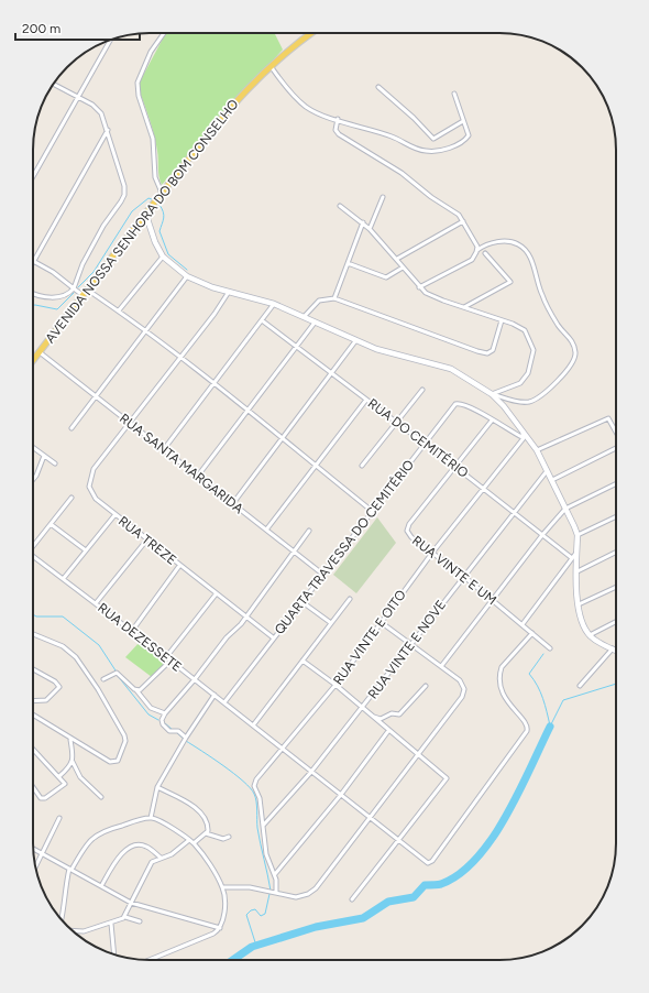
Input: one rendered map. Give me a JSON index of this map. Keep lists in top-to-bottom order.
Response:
{
  "streets": {
    "main road": ["AVENIDA NOSSA SENHORA DO BOM CONSELHO"],
    "street": [
      "RUA DO CEMITÉRIO",
      "RUA SANTA MARGARIDA",
      "RUA TREZE",
      "QUARTA TRAVESSA DO CEMITÉRIO",
      "RUA VINTE E UM",
      "RUA DEZESSETE",
      "RUA VINTE E OITO",
      "RUA VINTE E NOVE"
    ]
  },
  "crossings": [
    ["AVENIDA NOSSA SENHORA DO BOM CONSELHO", "RUA SANTA MARGARIDA"],
    ["RUA DO CEMITÉRIO", "QUARTA TRAVESSA DO CEMITÉRIO"],
    ["RUA DO CEMITÉRIO", "RUA VINTE E UM"],
    ["RUA DO CEMITÉRIO", "RUA VINTE E OITO"],
    ["RUA DO CEMITÉRIO", "RUA VINTE E NOVE"],
    ["RUA SANTA MARGARIDA", "RUA TREZE"],
    ["RUA SANTA MARGARIDA", "QUARTA TRAVESSA DO CEMITÉRIO"],
    ["RUA TREZE", "QUARTA TRAVESSA DO CEMITÉRIO"],
    ["QUARTA TRAVESSA DO CEMITÉRIO", "RUA VINTE E UM"],
    ["QUARTA TRAVESSA DO CEMITÉRIO", "RUA DEZESSETE"],
    ["RUA VINTE E UM", "RUA DEZESSETE"],
    ["RUA VINTE E UM", "RUA VINTE E OITO"],
    ["RUA VINTE E UM", "RUA VINTE E NOVE"],
    ["RUA DEZESSETE", "RUA VINTE E OITO"],
    ["RUA DEZESSETE", "RUA VINTE E NOVE"],
    ["RUA VINTE E OITO", "RUA VINTE E NOVE"]
  ],
  "scale_bar": "200 m"
}
